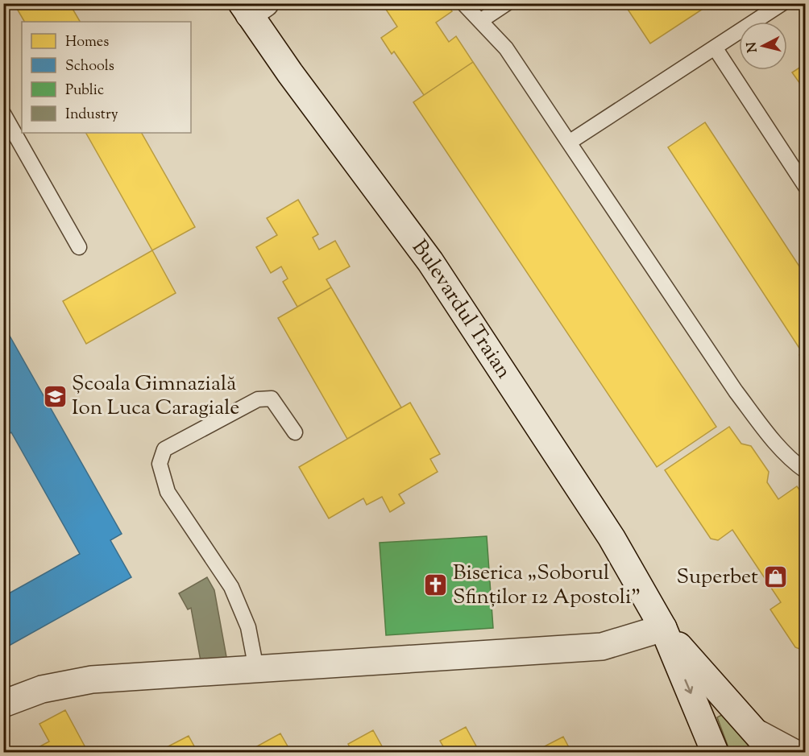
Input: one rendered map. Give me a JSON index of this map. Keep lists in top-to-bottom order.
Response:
{
  "streets": {
    "street": ["Bulevardul Traian"]
  },
  "places": {
    "school or university": ["Școala Gimnazială Ion Luca Caragiale"],
    "shop": ["Superbet"],
    "church": ["Biserica „Soborul Sfinților 12 Apostoli”"]
  },
  "legend": [
    "Homes",
    "Schools",
    "Public",
    "Industry"
  ],
  "north": "left"
}
